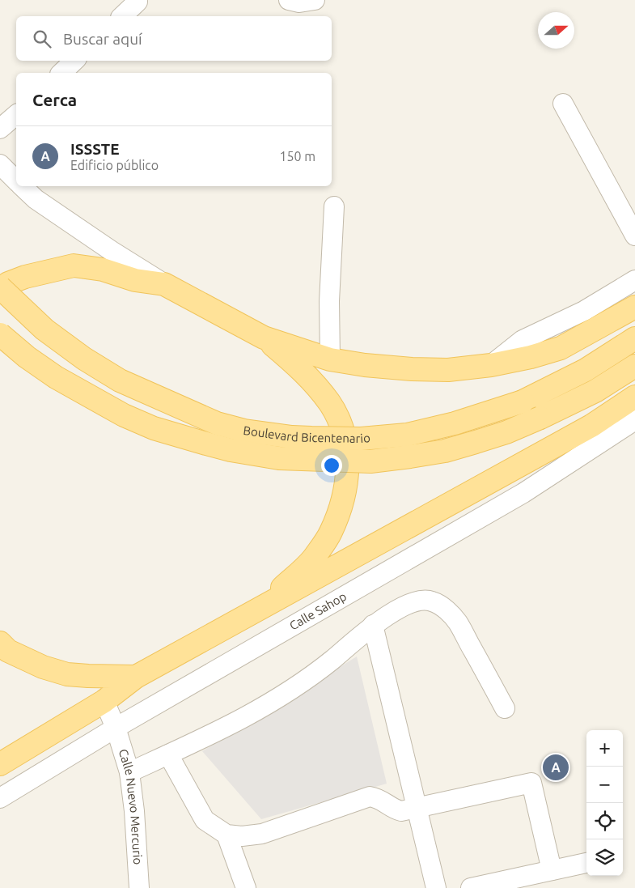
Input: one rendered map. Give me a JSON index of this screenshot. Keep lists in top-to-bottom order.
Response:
{
  "streets": {
    "main road": ["Boulevard Bicentenario"],
    "street": ["Calle Sahop", "Calle Nuevo Mercurio"]
  },
  "crossings": [
    ["Calle Sahop", "Calle Nuevo Mercurio"]
  ],
  "north": "right",
  "page": {
    "search": "Buscar aquí",
    "heading": "Cerca",
    "list": [
      {
        "mark": "A",
        "name": "ISSSTE",
        "note": "Edificio público",
        "value": "150 m"
      }
    ],
    "map_buttons": ["+", "−"],
    "pins": "A"
  }
}
